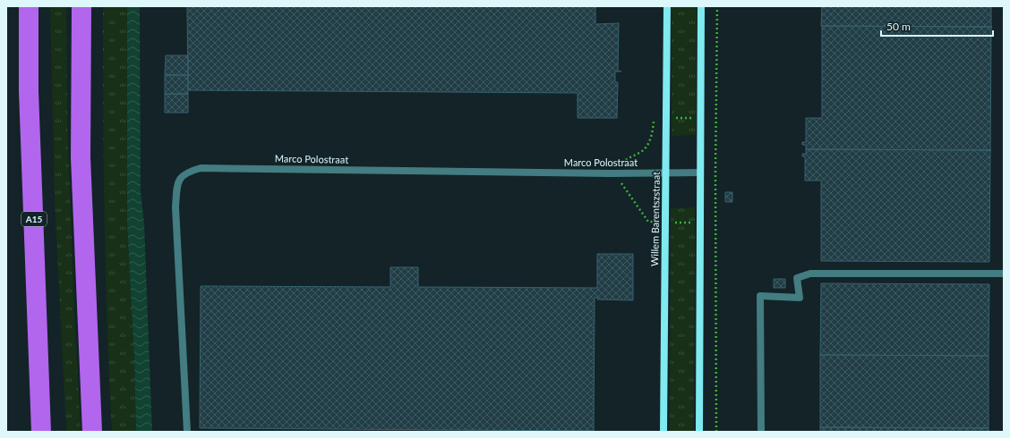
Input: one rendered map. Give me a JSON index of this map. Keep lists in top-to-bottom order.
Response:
{
  "streets": {
    "highway": ["A15"],
    "main road": ["Willem Barentszstraat"],
    "street": ["Marco Polostraat"]
  },
  "crossings": [
    ["Marco Polostraat", "Willem Barentszstraat"]
  ],
  "scale_bar": "50 m"
}
